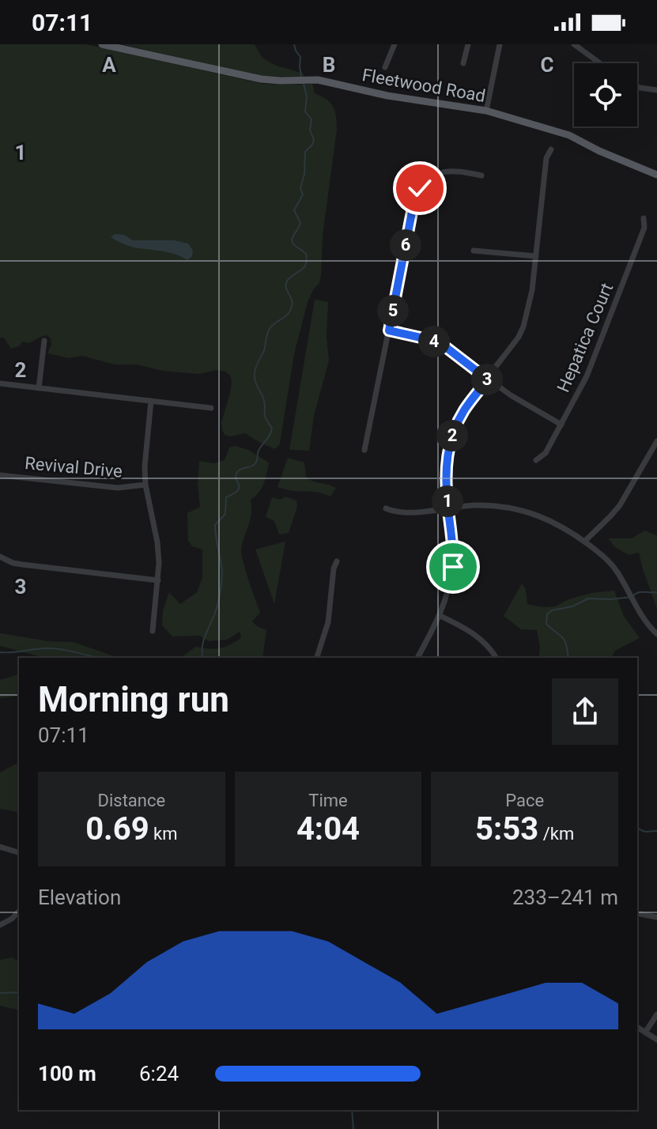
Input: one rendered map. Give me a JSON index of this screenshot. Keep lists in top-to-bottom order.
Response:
{
  "streets": {
    "main road": ["Fleetwood Road"],
    "street": ["Hepatica Court", "Revival Drive"]
  },
  "page": {
    "status": "07:11",
    "pins": [
      "6",
      "5",
      "4",
      "3",
      "2",
      "1"
    ],
    "heading": ["Morning run", "07:11"],
    "stats": [
      ["Distance", "0.69 km"],
      ["Time", "4:04"],
      ["Pace", "5:53 /km"]
    ],
    "chart": ["Elevation", "233–241 m"],
    "list": [
      {
        "name": "100 m",
        "note": "6:24"
      }
    ]
  },
  "grid": {
    "columns": ["A", "B", "C"],
    "rows": ["1", "2", "3"]
  }
}
